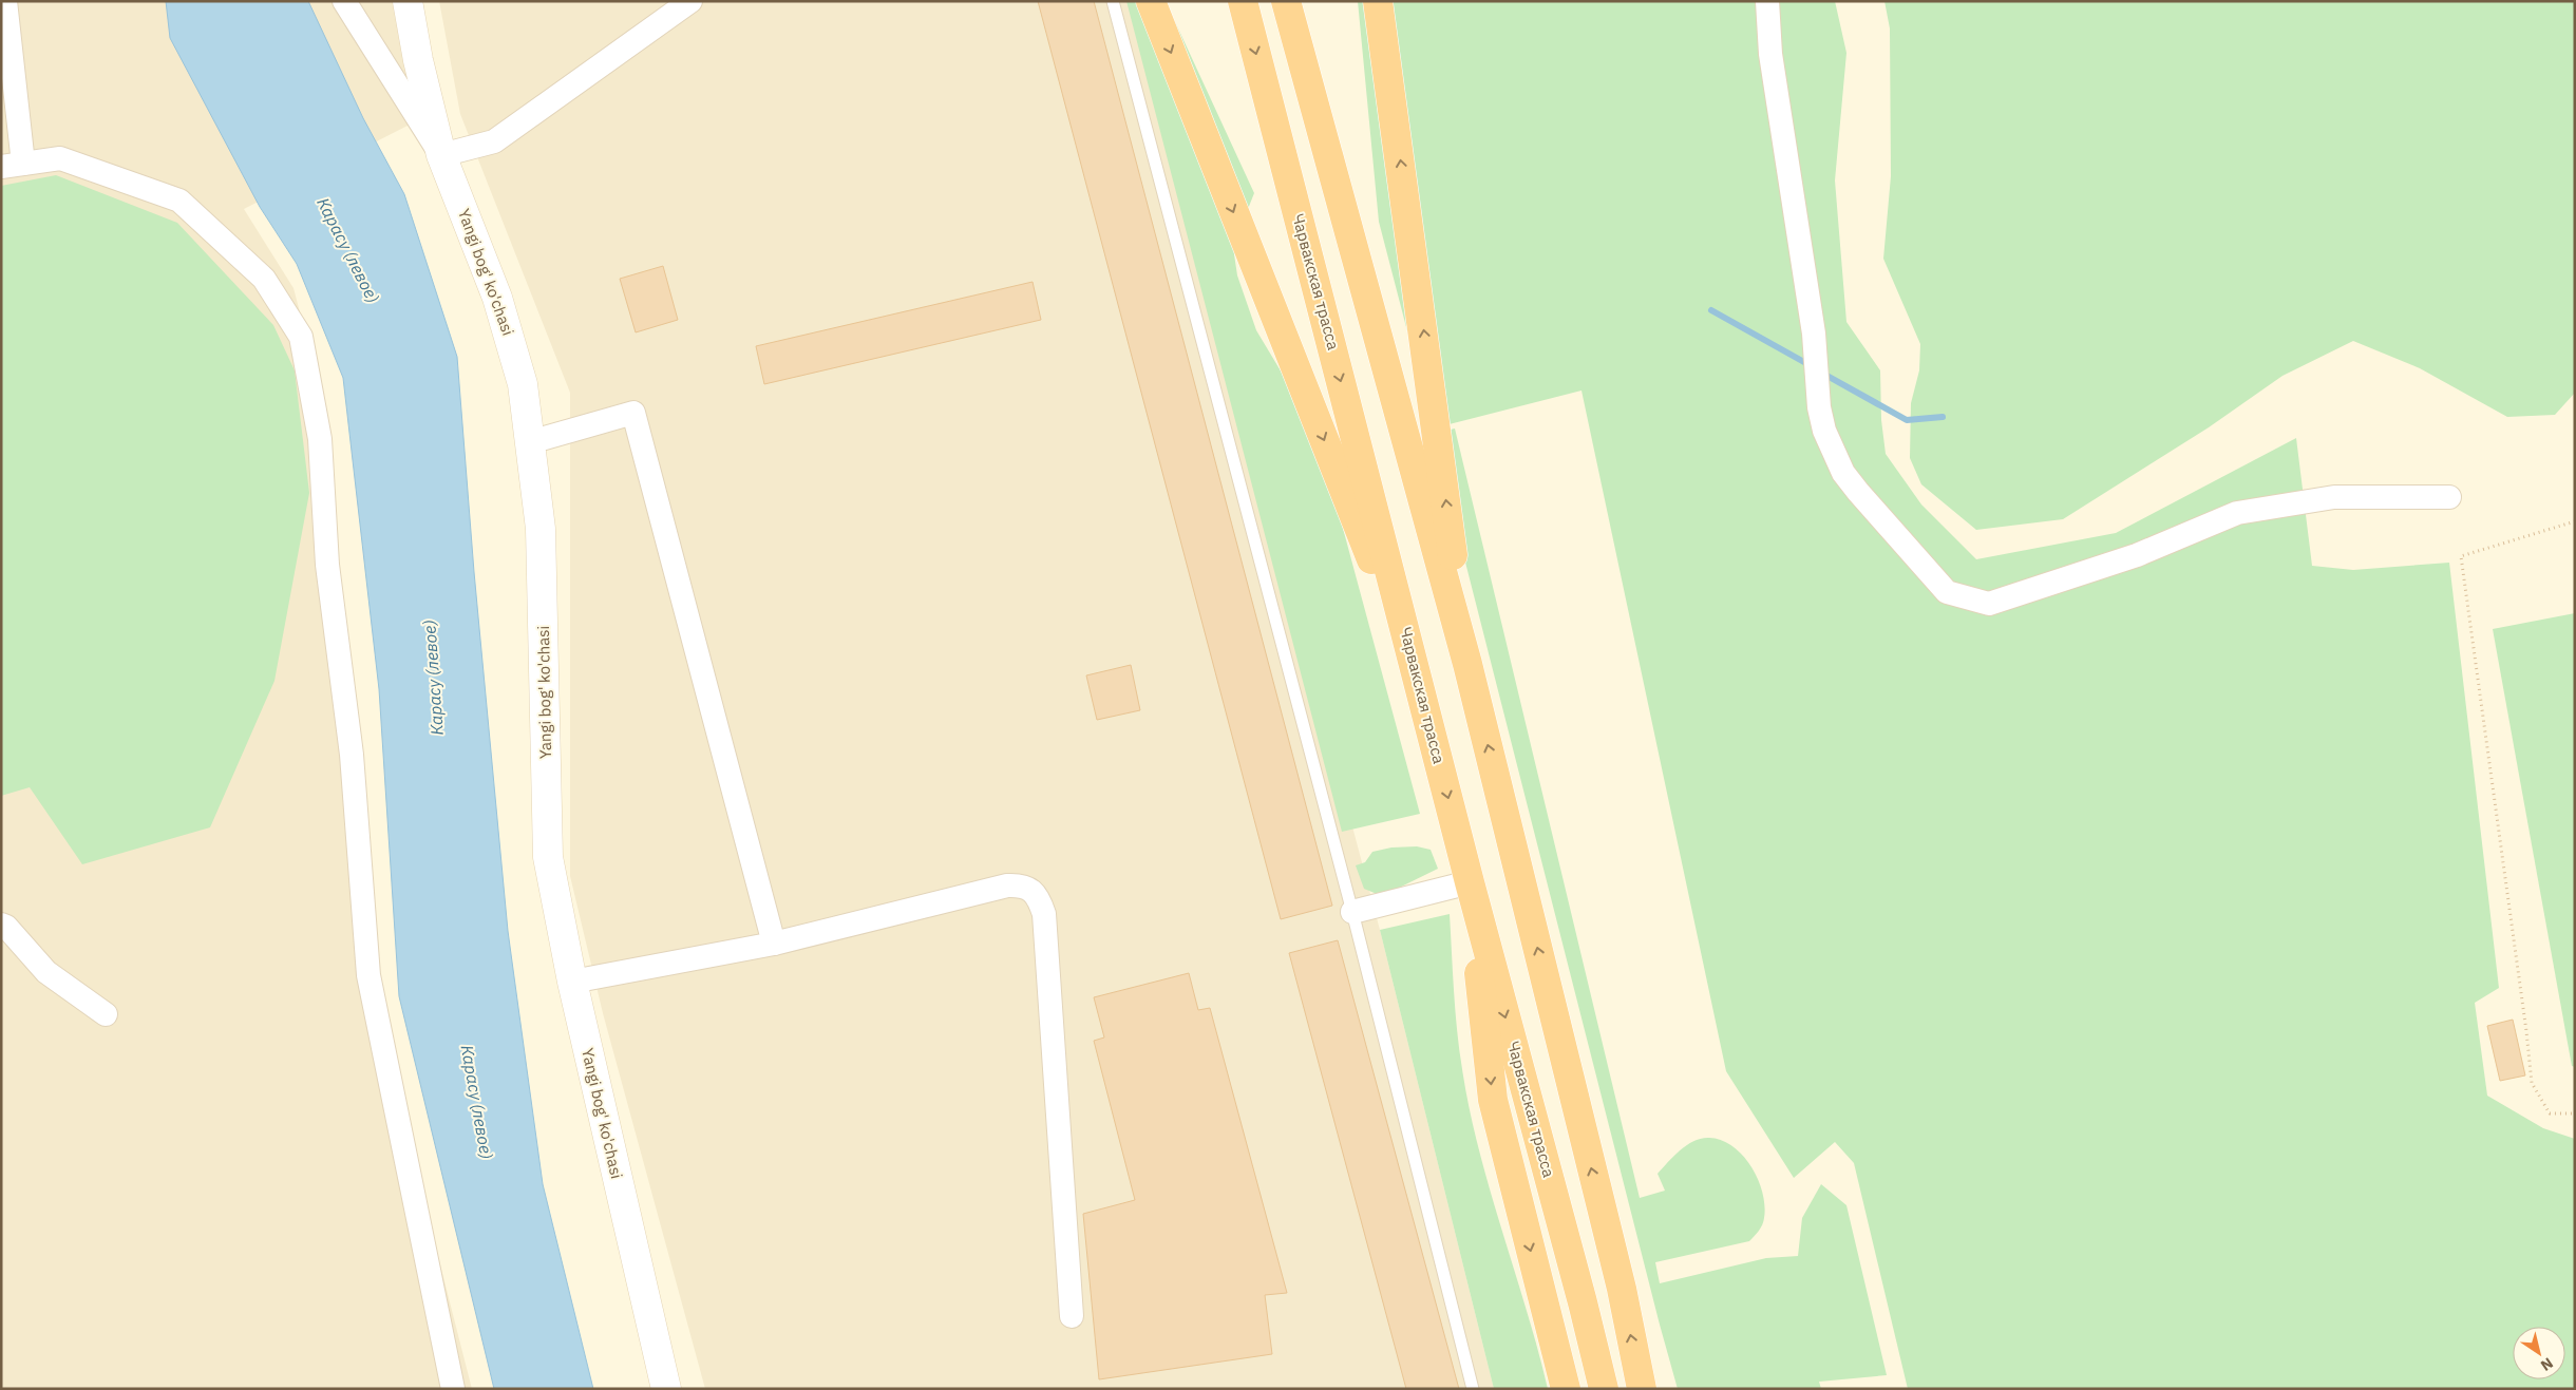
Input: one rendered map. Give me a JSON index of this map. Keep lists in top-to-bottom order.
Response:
{
  "streets": {
    "highway": ["Чарвакская трасса"],
    "main road": ["Yangi bog' ko'chasi"]
  },
  "water": ["Карасу (левое)"],
  "north": "bottom right"
}
